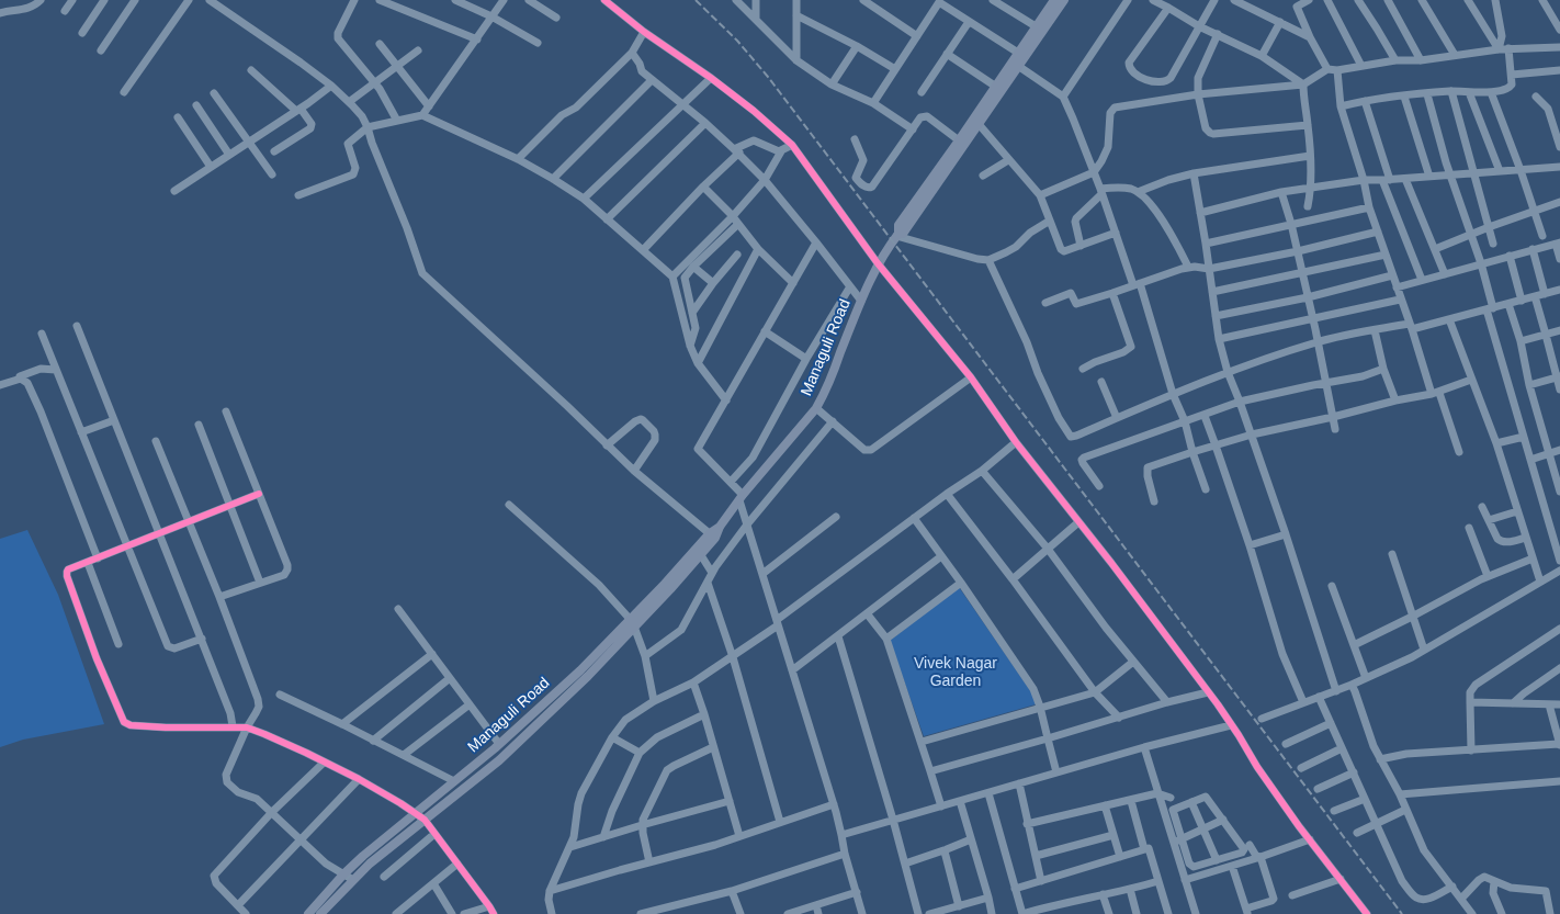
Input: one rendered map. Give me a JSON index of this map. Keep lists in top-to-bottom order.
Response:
{
  "streets": {
    "main road": ["Managuli Road"]
  },
  "parks": ["Vivek Nagar Garden"]
}
